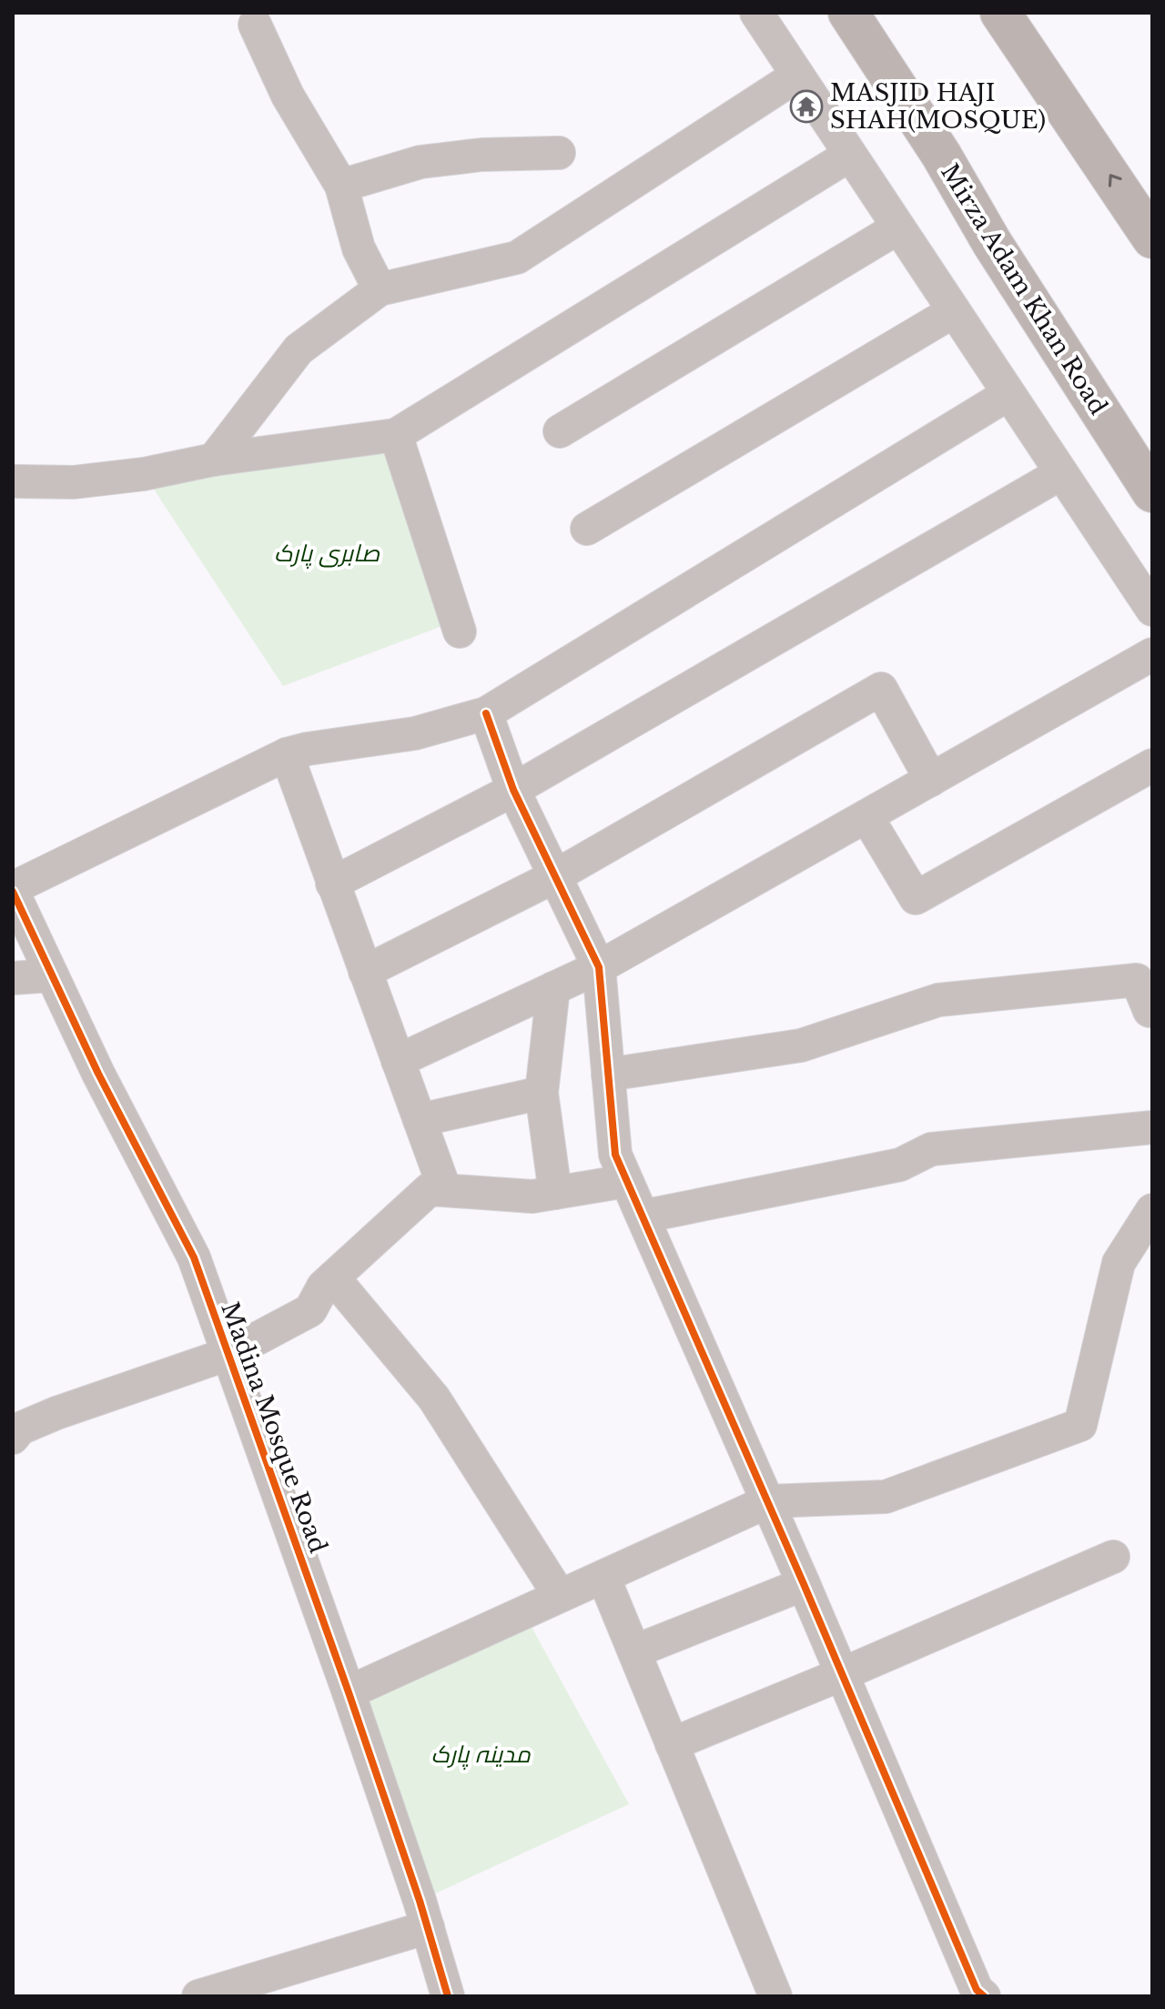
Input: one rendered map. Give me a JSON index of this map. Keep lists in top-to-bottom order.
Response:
{
  "streets": {
    "main road": ["Mirza Adam Khan Road"],
    "street": ["Madina Mosque Road"]
  },
  "parks": ["صابری پارک", "مدینہ پارک"],
  "places": {
    "temple": ["MASJID HAJI SHAH(MOSQUE)"]
  }
}
